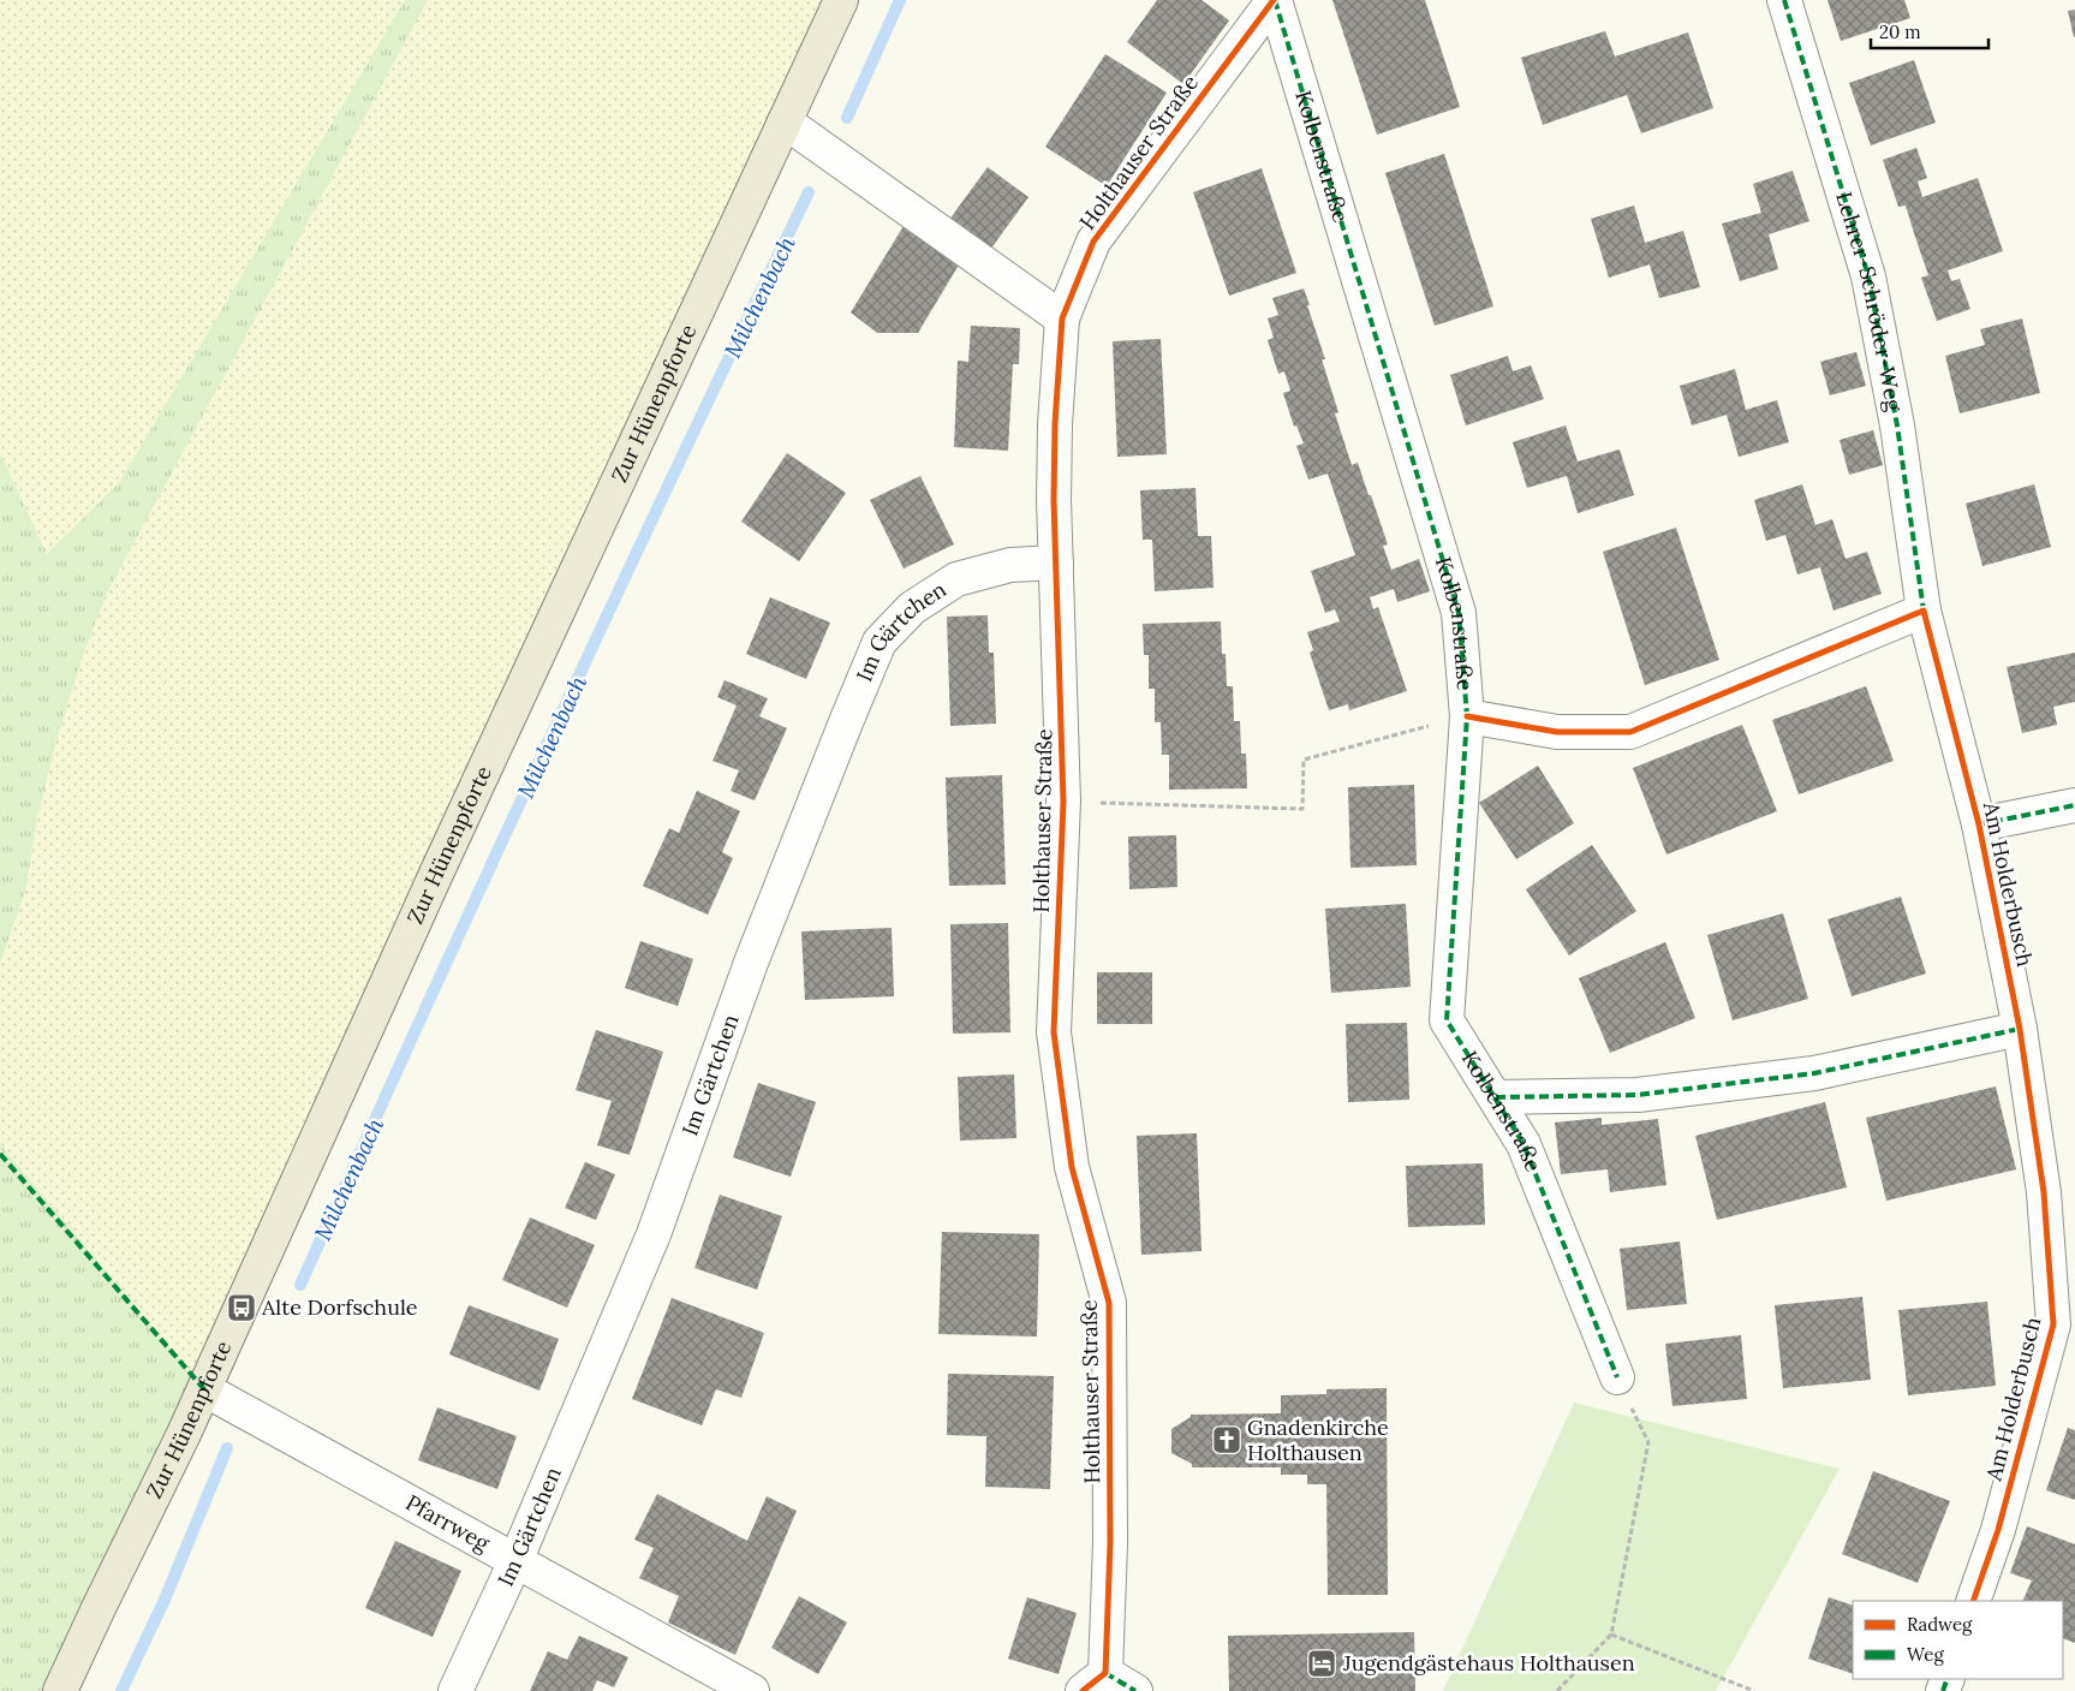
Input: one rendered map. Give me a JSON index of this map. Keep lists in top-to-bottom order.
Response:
{
  "streets": {
    "main road": ["Zur Hünenpforte"],
    "street": [
      "Holthauser Straße",
      "Kolbenstraße",
      "Lehrer-Schröder-Weg",
      "Im Gärtchen",
      "Am Holderbusch",
      "Pfarrweg"
    ]
  },
  "crossings": [
    ["Holthauser Straße", "Kolbenstraße"],
    ["Holthauser Straße", "Im Gärtchen"],
    ["Lehrer-Schröder-Weg", "Am Holderbusch"],
    ["Zur Hünenpforte", "Pfarrweg"],
    ["Im Gärtchen", "Pfarrweg"]
  ],
  "water": ["Milchenbach"],
  "places": {
    "bus stop": ["Alte Dorfschule"],
    "church": ["Gnadenkirche Holthausen"],
    "hotel": ["Jugendgästehaus Holthausen"]
  },
  "legend": ["Radweg", "Weg"],
  "scale_bar": "20 m"
}
